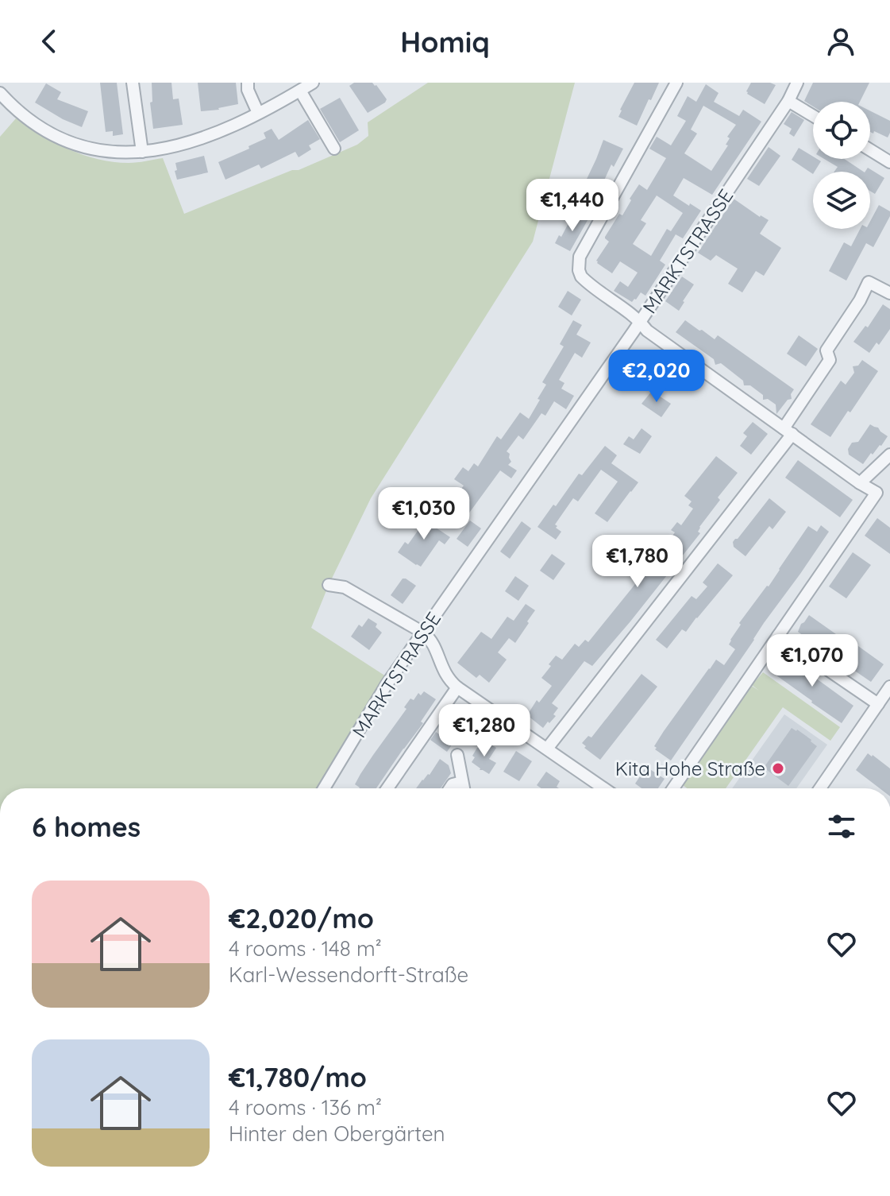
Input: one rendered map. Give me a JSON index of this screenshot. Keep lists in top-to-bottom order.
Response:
{
  "streets": {
    "street": ["MARKTSTRASSE"]
  },
  "places": ["Kita Hohe Straße"],
  "page": {
    "header": "Homiq",
    "price": [
      "€1,440",
      "€2,020",
      "€1,030",
      "€1,780",
      "€1,070",
      "€1,280"
    ],
    "heading": "6 homes",
    "list": [
      {
        "name": "€2,020/mo",
        "note": "4 rooms · 148 m² · Karl-Wessendorft-Straße"
      },
      {
        "name": "€1,780/mo",
        "note": "4 rooms · 136 m² · Hinter den Obergärten"
      }
    ]
  }
}
